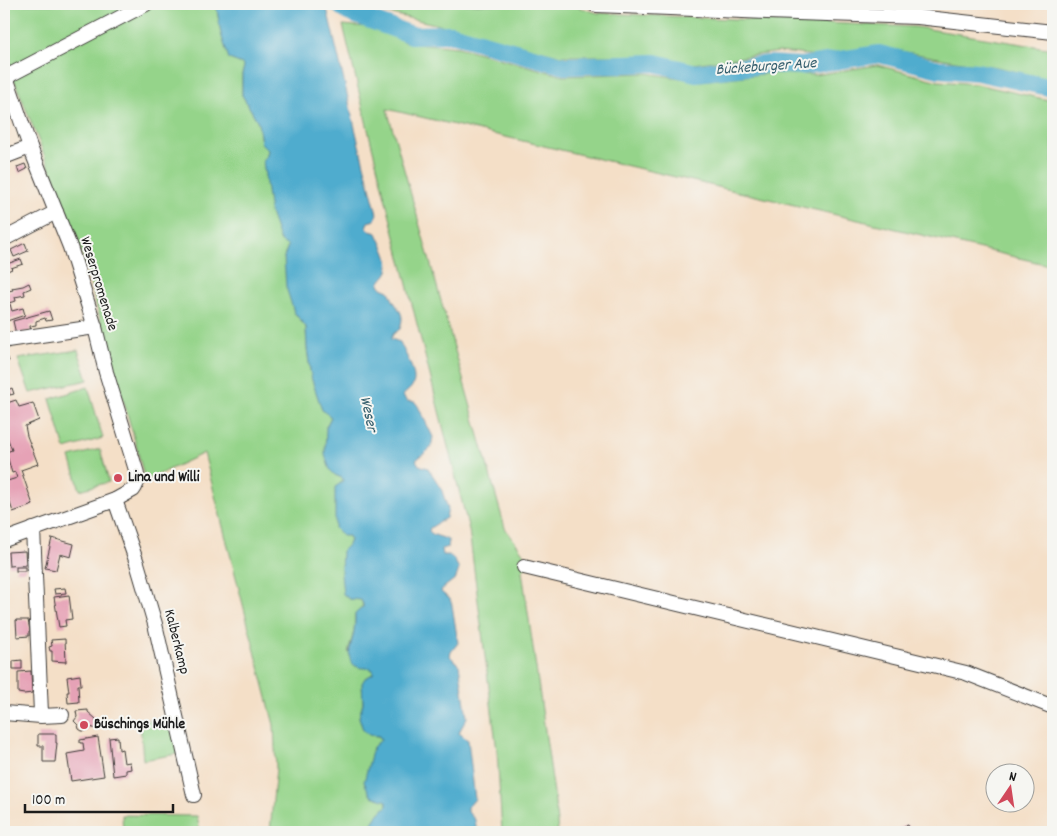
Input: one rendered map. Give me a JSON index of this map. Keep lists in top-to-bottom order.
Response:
{
  "streets": {
    "street": ["Weserpromenade", "Kalberkamp"]
  },
  "crossings": [
    ["Weserpromenade", "Kalberkamp"]
  ],
  "water": ["Bückeburger Aue", "Weser"],
  "places": ["Lina und Willi", "Büschings Mühle"],
  "scale_bar": "100 m",
  "north": "top"
}
